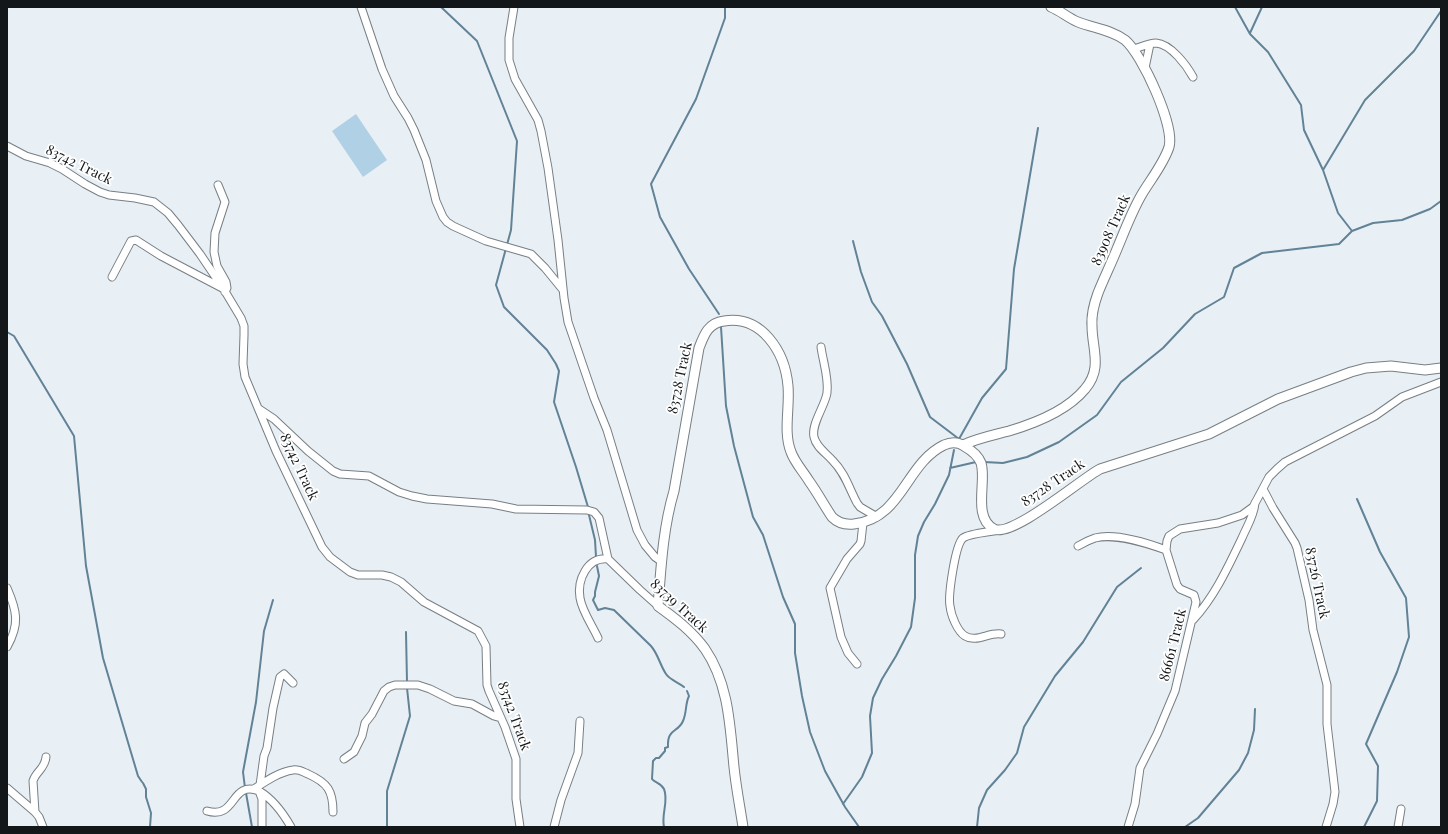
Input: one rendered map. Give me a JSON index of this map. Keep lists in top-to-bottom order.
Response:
{
  "streets": {
    "street": [
      "83742 Track",
      "83908 Track",
      "83728 Track",
      "83726 Track",
      "83739 Track",
      "86661 Track"
    ]
  },
  "crossings": [
    ["83908 Track", "83728 Track"],
    ["83728 Track", "83739 Track"]
  ]
}
